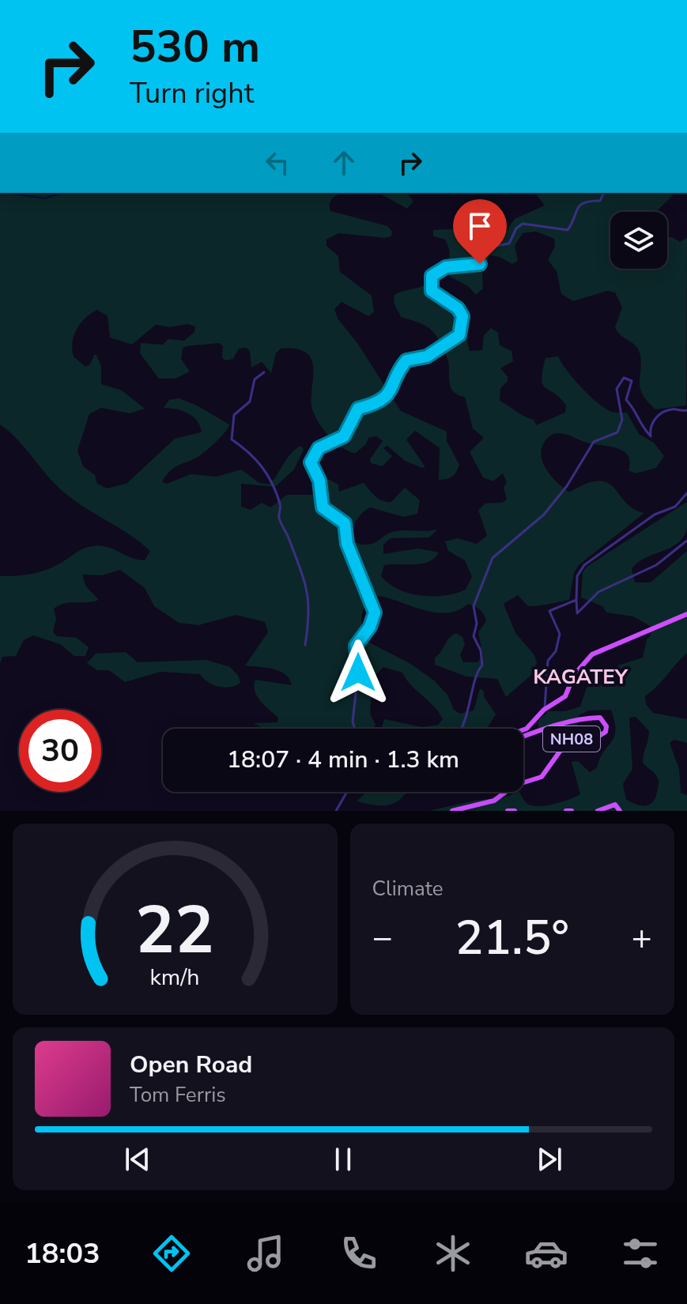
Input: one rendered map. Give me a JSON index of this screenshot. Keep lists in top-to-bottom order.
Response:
{
  "streets": {
    "main road": ["NH08"]
  },
  "districts": ["KAGATEY"],
  "page": {
    "turn": ["530 m", "Turn right"],
    "limit": "30",
    "trip": "18:07 · 4 min · 1.3 km",
    "tile": "Climate",
    "heat": ["−", "21.5°", "+"],
    "song": ["Open Road", "Tom Ferris"],
    "tabs": "18:03",
    "gauge": ["22", "km/h"]
  }
}
